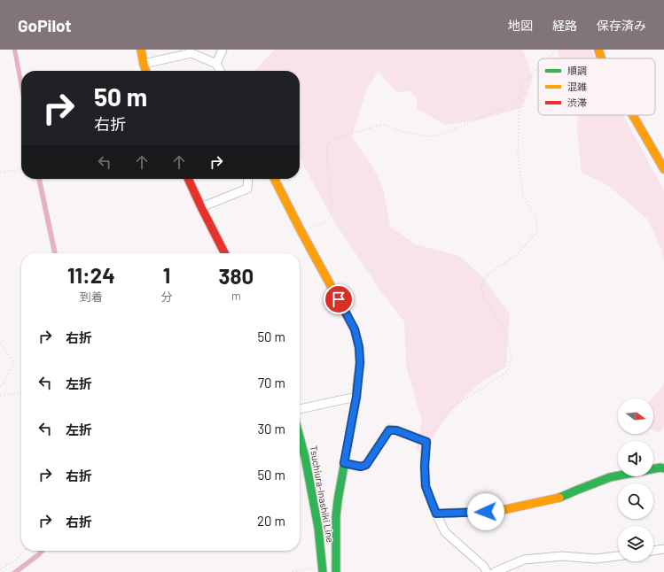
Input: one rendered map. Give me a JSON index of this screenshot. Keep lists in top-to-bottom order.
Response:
{
  "streets": {
    "street": ["Tsuchiura-Inashiki Line"]
  },
  "legend": ["順調", "混雑", "渋滞"],
  "north": "right",
  "page": {
    "header": "GoPilot",
    "nav": ["地図", "経路", "保存済み"],
    "turn": ["50 m", "右折"],
    "eta": [
      "11:24",
      "到着",
      "1",
      "分",
      "380",
      "m"
    ],
    "list": [
      {
        "name": "右折",
        "value": "50 m"
      },
      {
        "name": "左折",
        "value": "70 m"
      },
      {
        "name": "左折",
        "value": "30 m"
      },
      {
        "name": "右折",
        "value": "50 m"
      },
      {
        "name": "右折",
        "value": "20 m"
      }
    ]
  }
}
